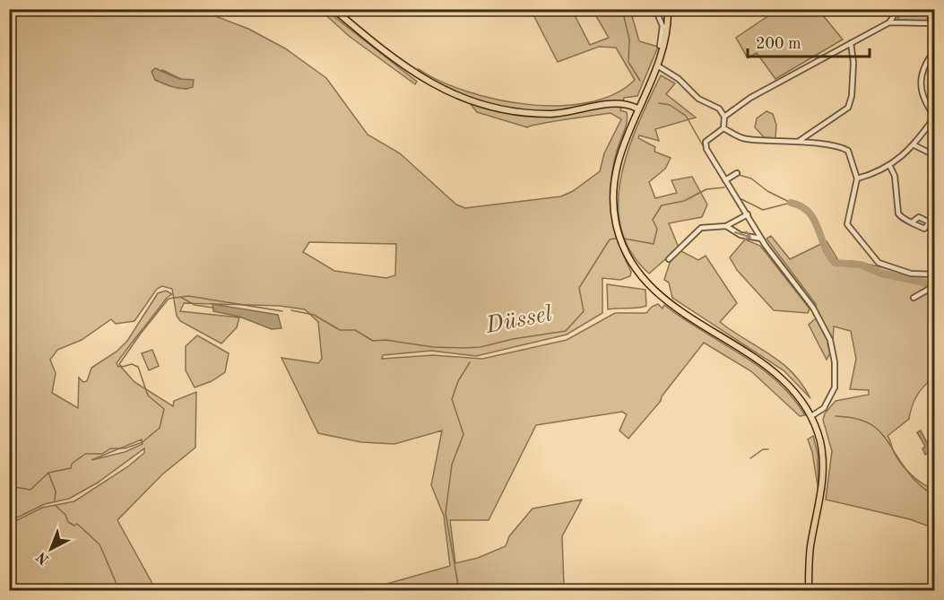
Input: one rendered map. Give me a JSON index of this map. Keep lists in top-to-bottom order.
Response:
{
  "water": ["Düssel"],
  "scale_bar": "200 m",
  "north": "bottom left"
}
